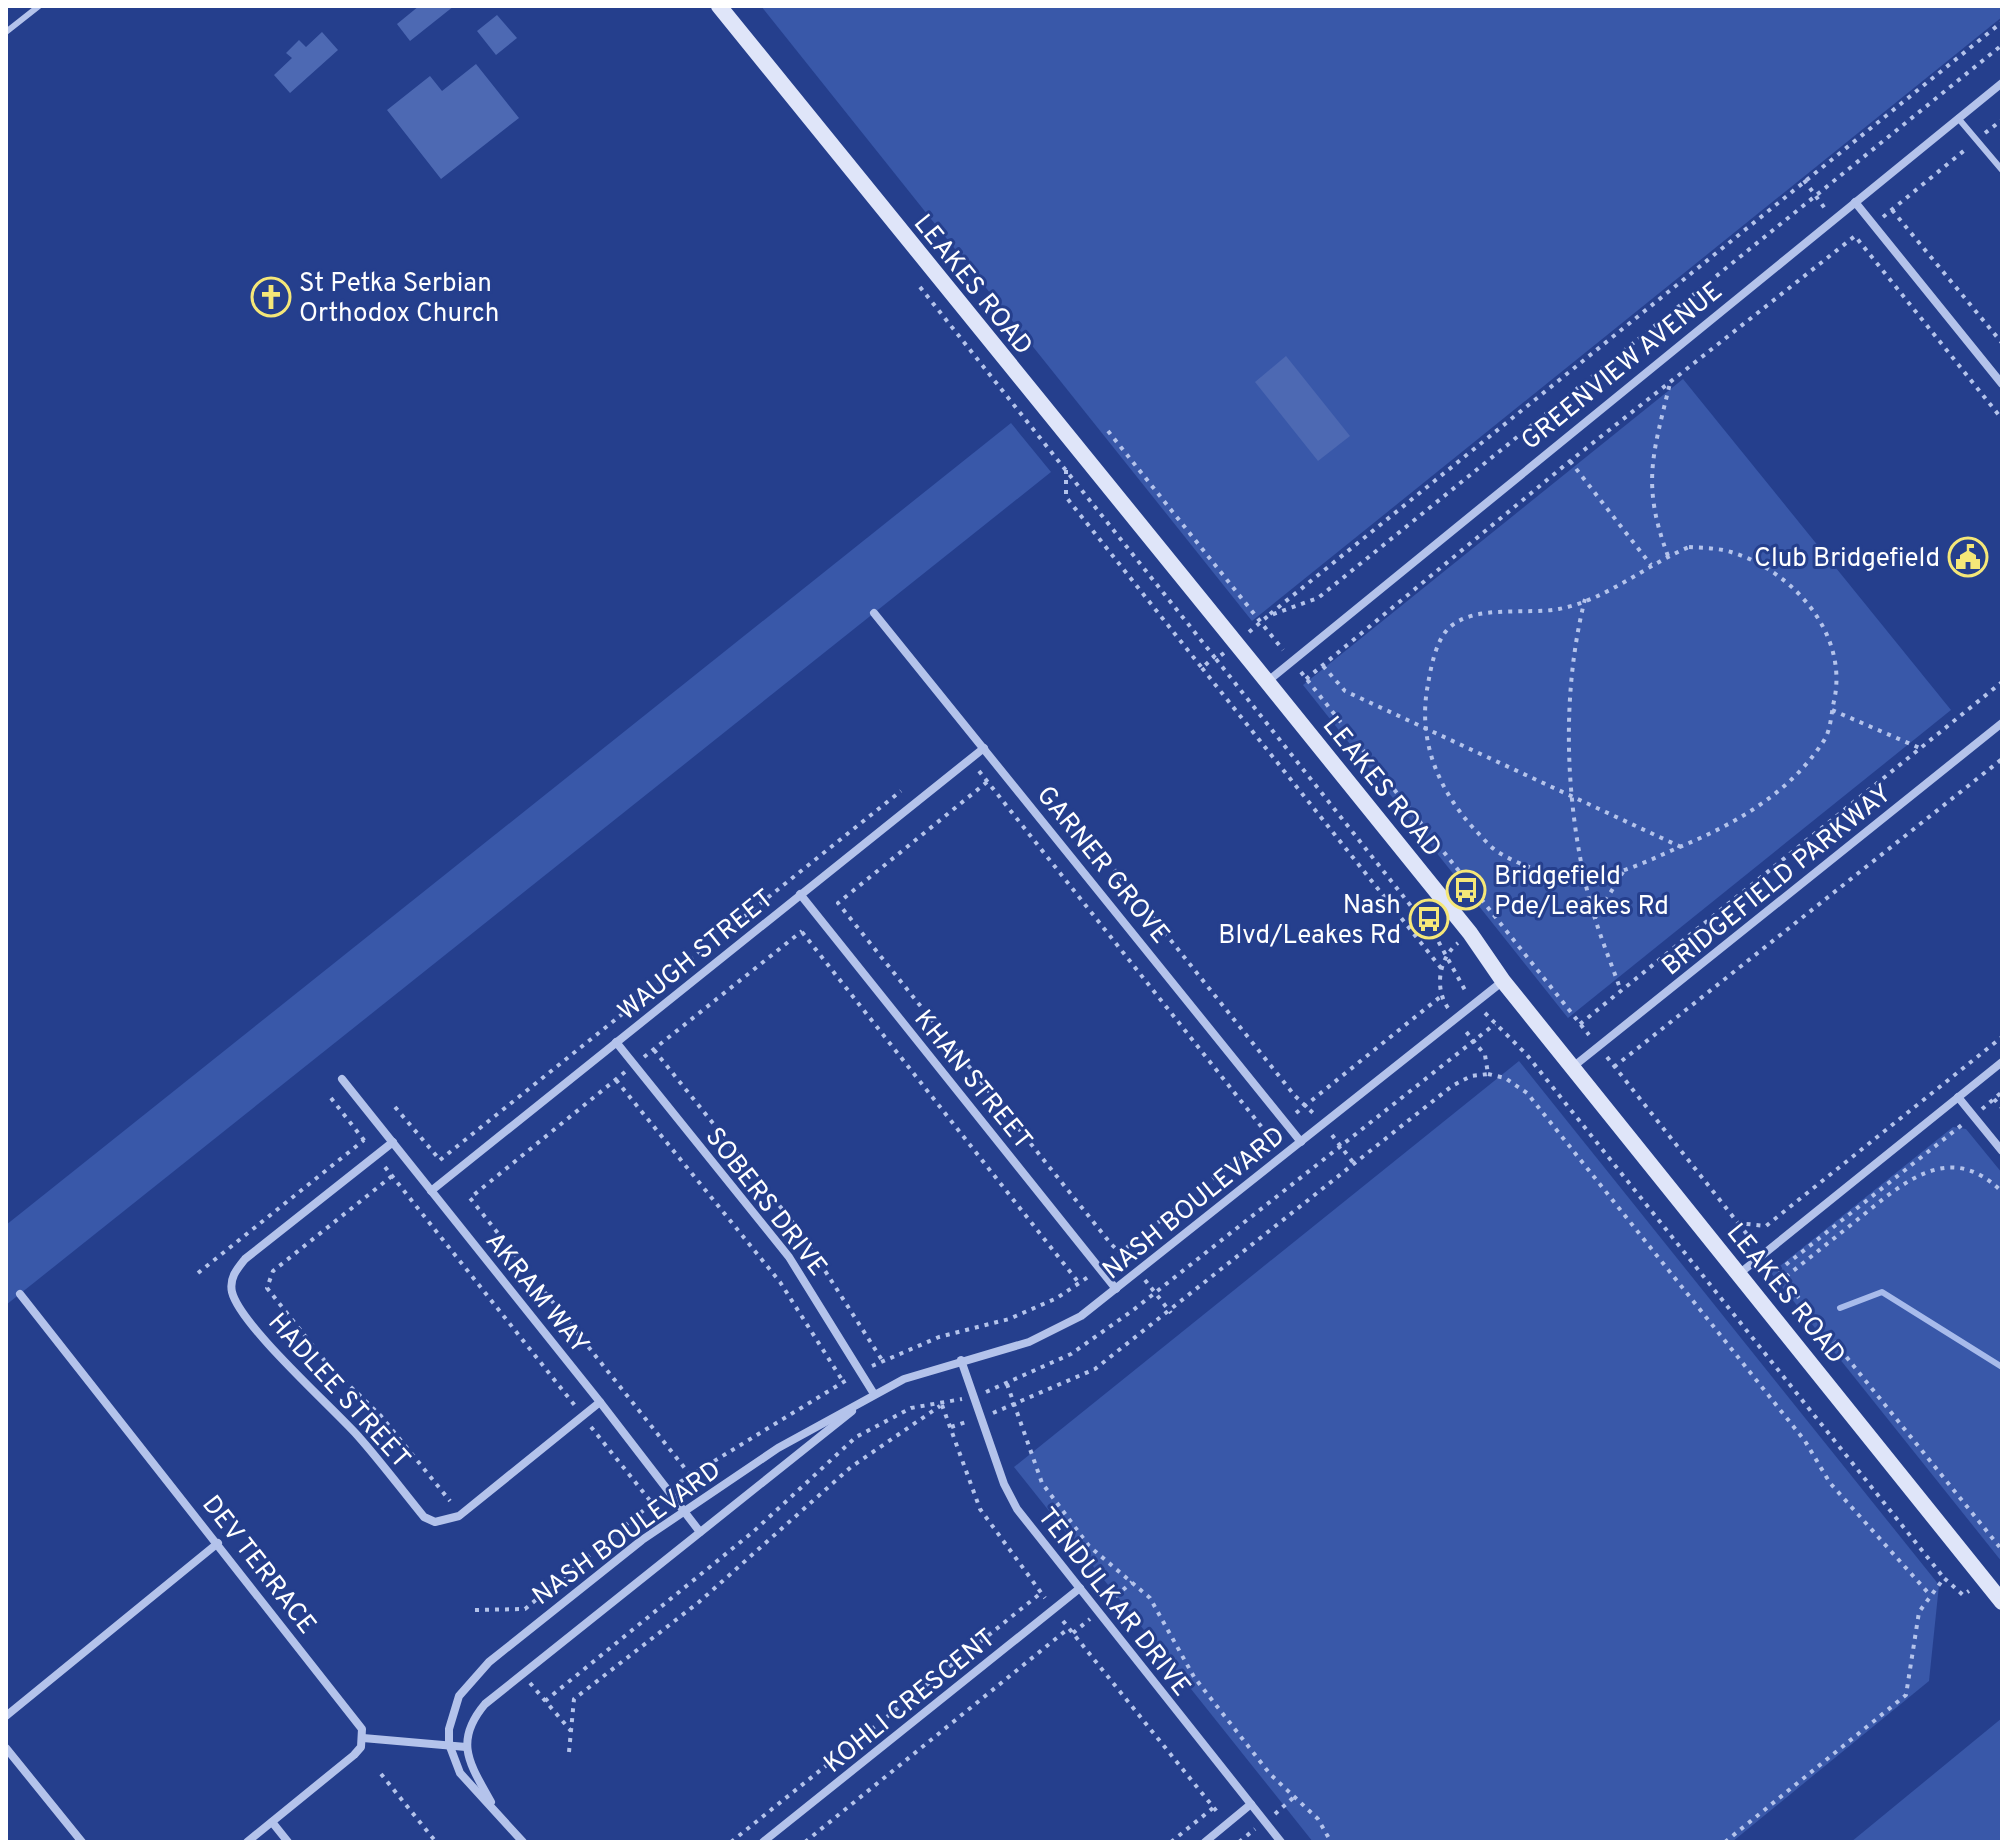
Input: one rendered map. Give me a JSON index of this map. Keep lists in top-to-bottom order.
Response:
{
  "streets": {
    "street": [
      "LEAKES ROAD",
      "GREENVIEW AVENUE",
      "GARNER GROVE",
      "BRIDGEFIELD PARKWAY",
      "WAUGH STREET",
      "KHAN STREET",
      "SOBERS DRIVE",
      "NASH BOULEVARD",
      "AKRAM WAY",
      "HADLEE STREET",
      "DEV TERRACE",
      "TENDULKAR DRIVE",
      "KOHLI CRESCENT"
    ]
  },
  "crossings": [
    ["LEAKES ROAD", "GREENVIEW AVENUE"],
    ["LEAKES ROAD", "BRIDGEFIELD PARKWAY"],
    ["LEAKES ROAD", "NASH BOULEVARD"],
    ["GARNER GROVE", "WAUGH STREET"],
    ["GARNER GROVE", "NASH BOULEVARD"],
    ["WAUGH STREET", "KHAN STREET"],
    ["WAUGH STREET", "SOBERS DRIVE"],
    ["WAUGH STREET", "AKRAM WAY"],
    ["KHAN STREET", "NASH BOULEVARD"],
    ["SOBERS DRIVE", "NASH BOULEVARD"],
    ["NASH BOULEVARD", "AKRAM WAY"],
    ["NASH BOULEVARD", "TENDULKAR DRIVE"],
    ["AKRAM WAY", "HADLEE STREET"],
    ["TENDULKAR DRIVE", "KOHLI CRESCENT"]
  ],
  "places": {
    "church": ["St Petka Serbian Orthodox Church"],
    "public building": ["Club Bridgefield"],
    "bus stop": ["Bridgefield Pde/Leakes Rd", "Nash Blvd/Leakes Rd"]
  }
}
